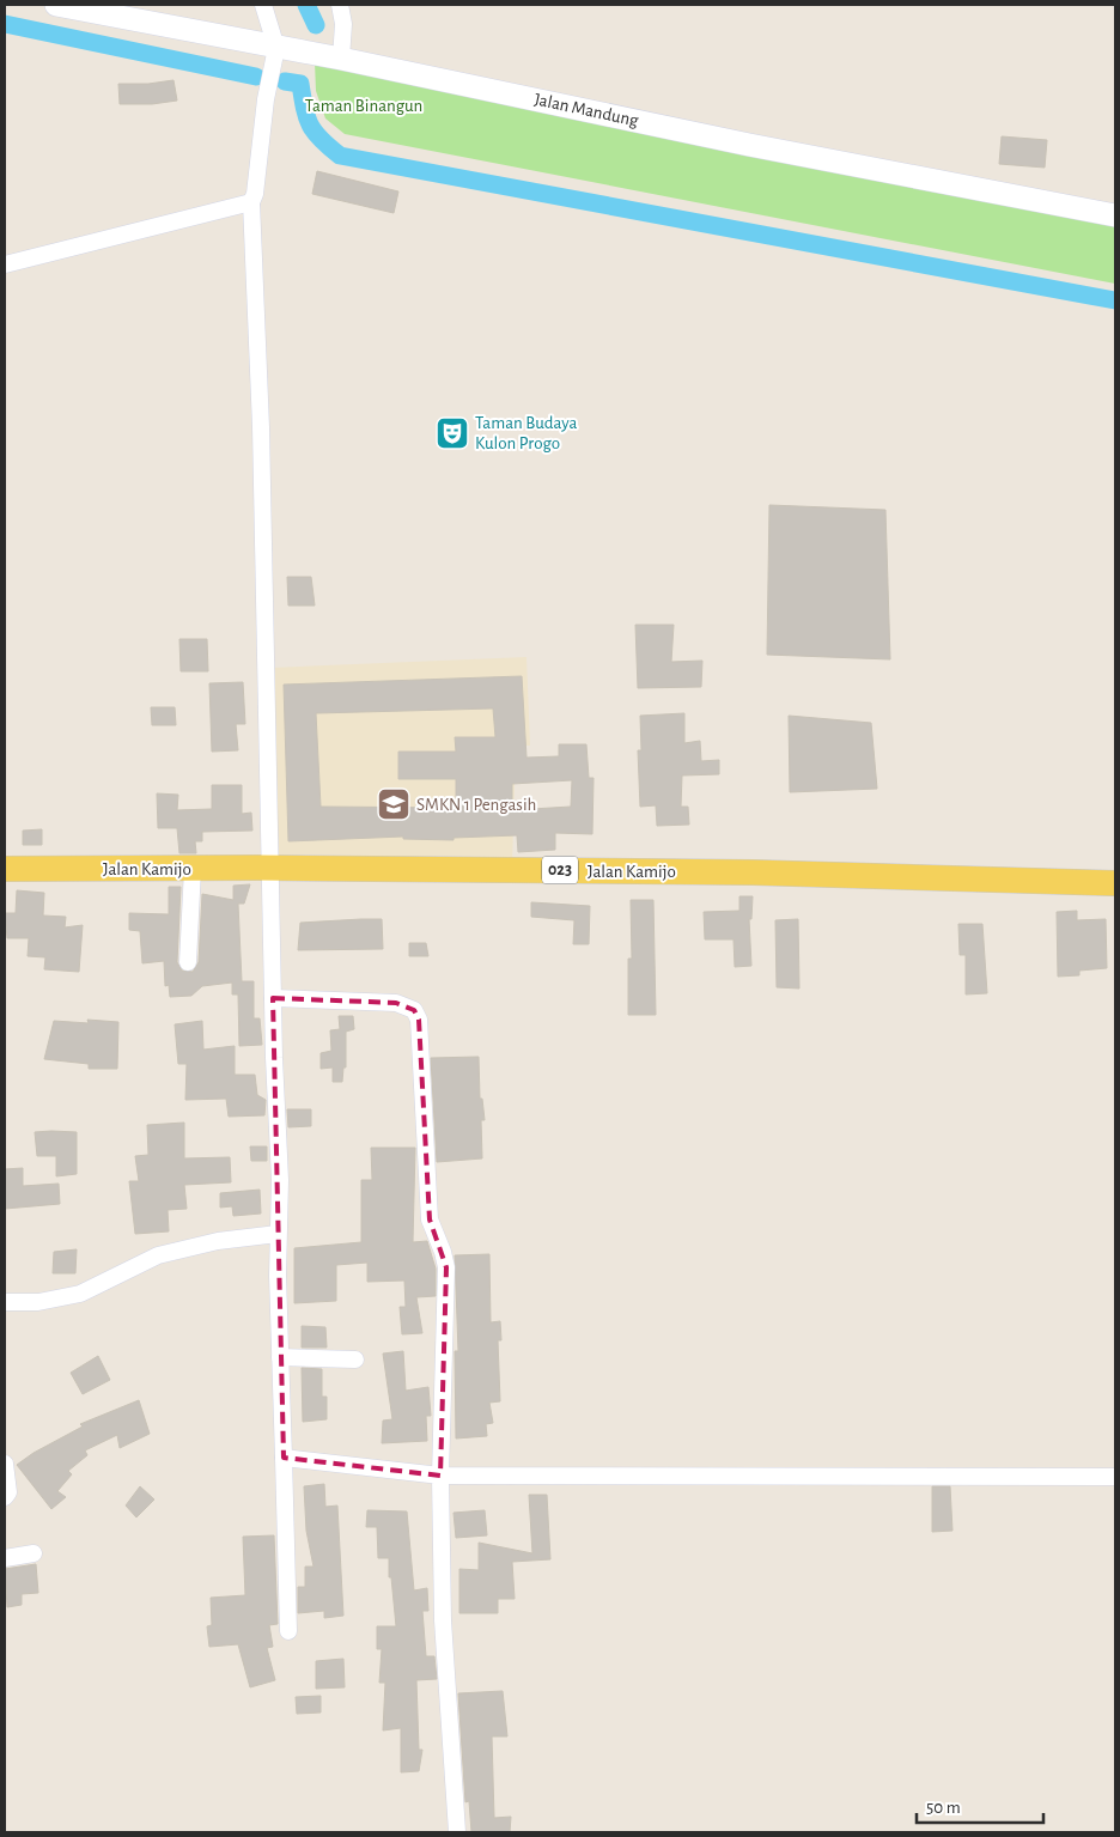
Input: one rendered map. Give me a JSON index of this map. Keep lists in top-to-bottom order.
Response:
{
  "streets": {
    "main road": ["Jalan Mandung", "Jalan Kamijo", "023"]
  },
  "parks": ["Taman Binangun"],
  "places": {
    "theatre": ["Taman Budaya Kulon Progo"],
    "school or university": ["SMKN 1 Pengasih"]
  },
  "scale_bar": "50 m"
}
